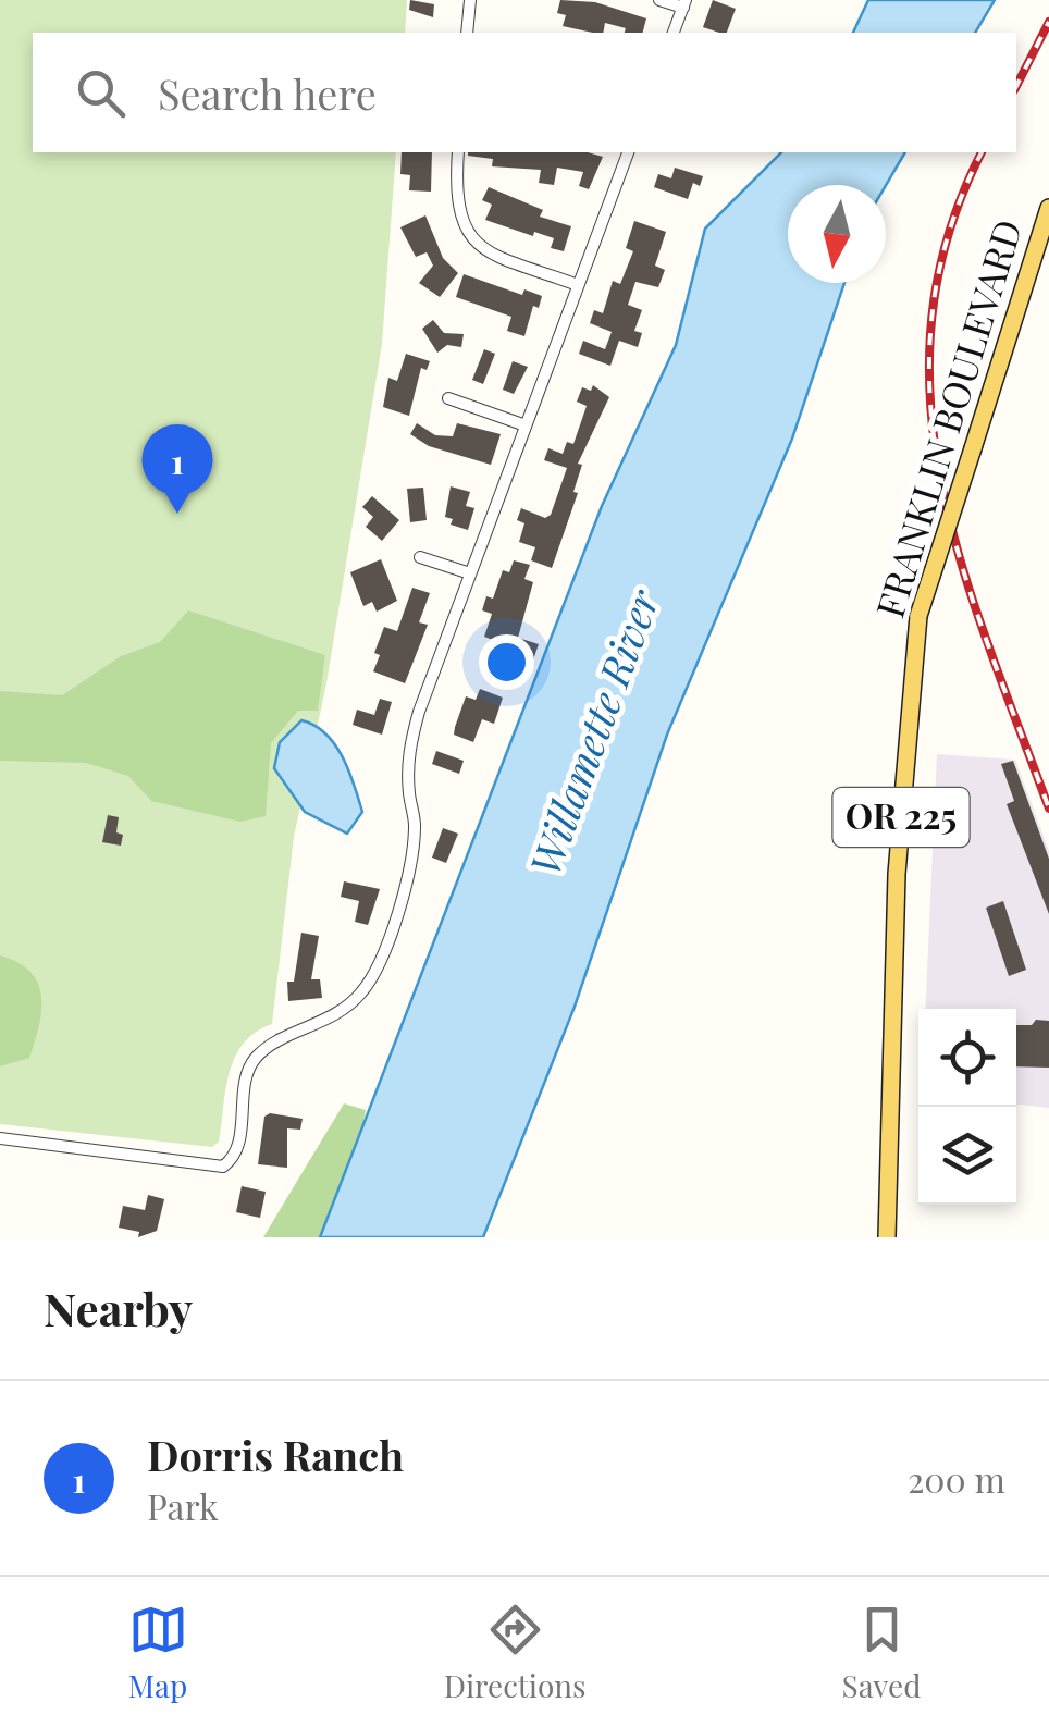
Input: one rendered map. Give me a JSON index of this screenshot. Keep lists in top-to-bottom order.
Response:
{
  "streets": {
    "main road": ["FRANKLIN BOULEVARD", "OR 225"]
  },
  "water": ["Willamette River"],
  "north": "bottom",
  "page": {
    "search": "Search here",
    "pins": "1",
    "heading": "Nearby",
    "list": [
      {
        "mark": "1",
        "name": "Dorris Ranch",
        "note": "Park",
        "value": "200 m"
      }
    ],
    "nav": ["Map", "Directions", "Saved"]
  }
}
